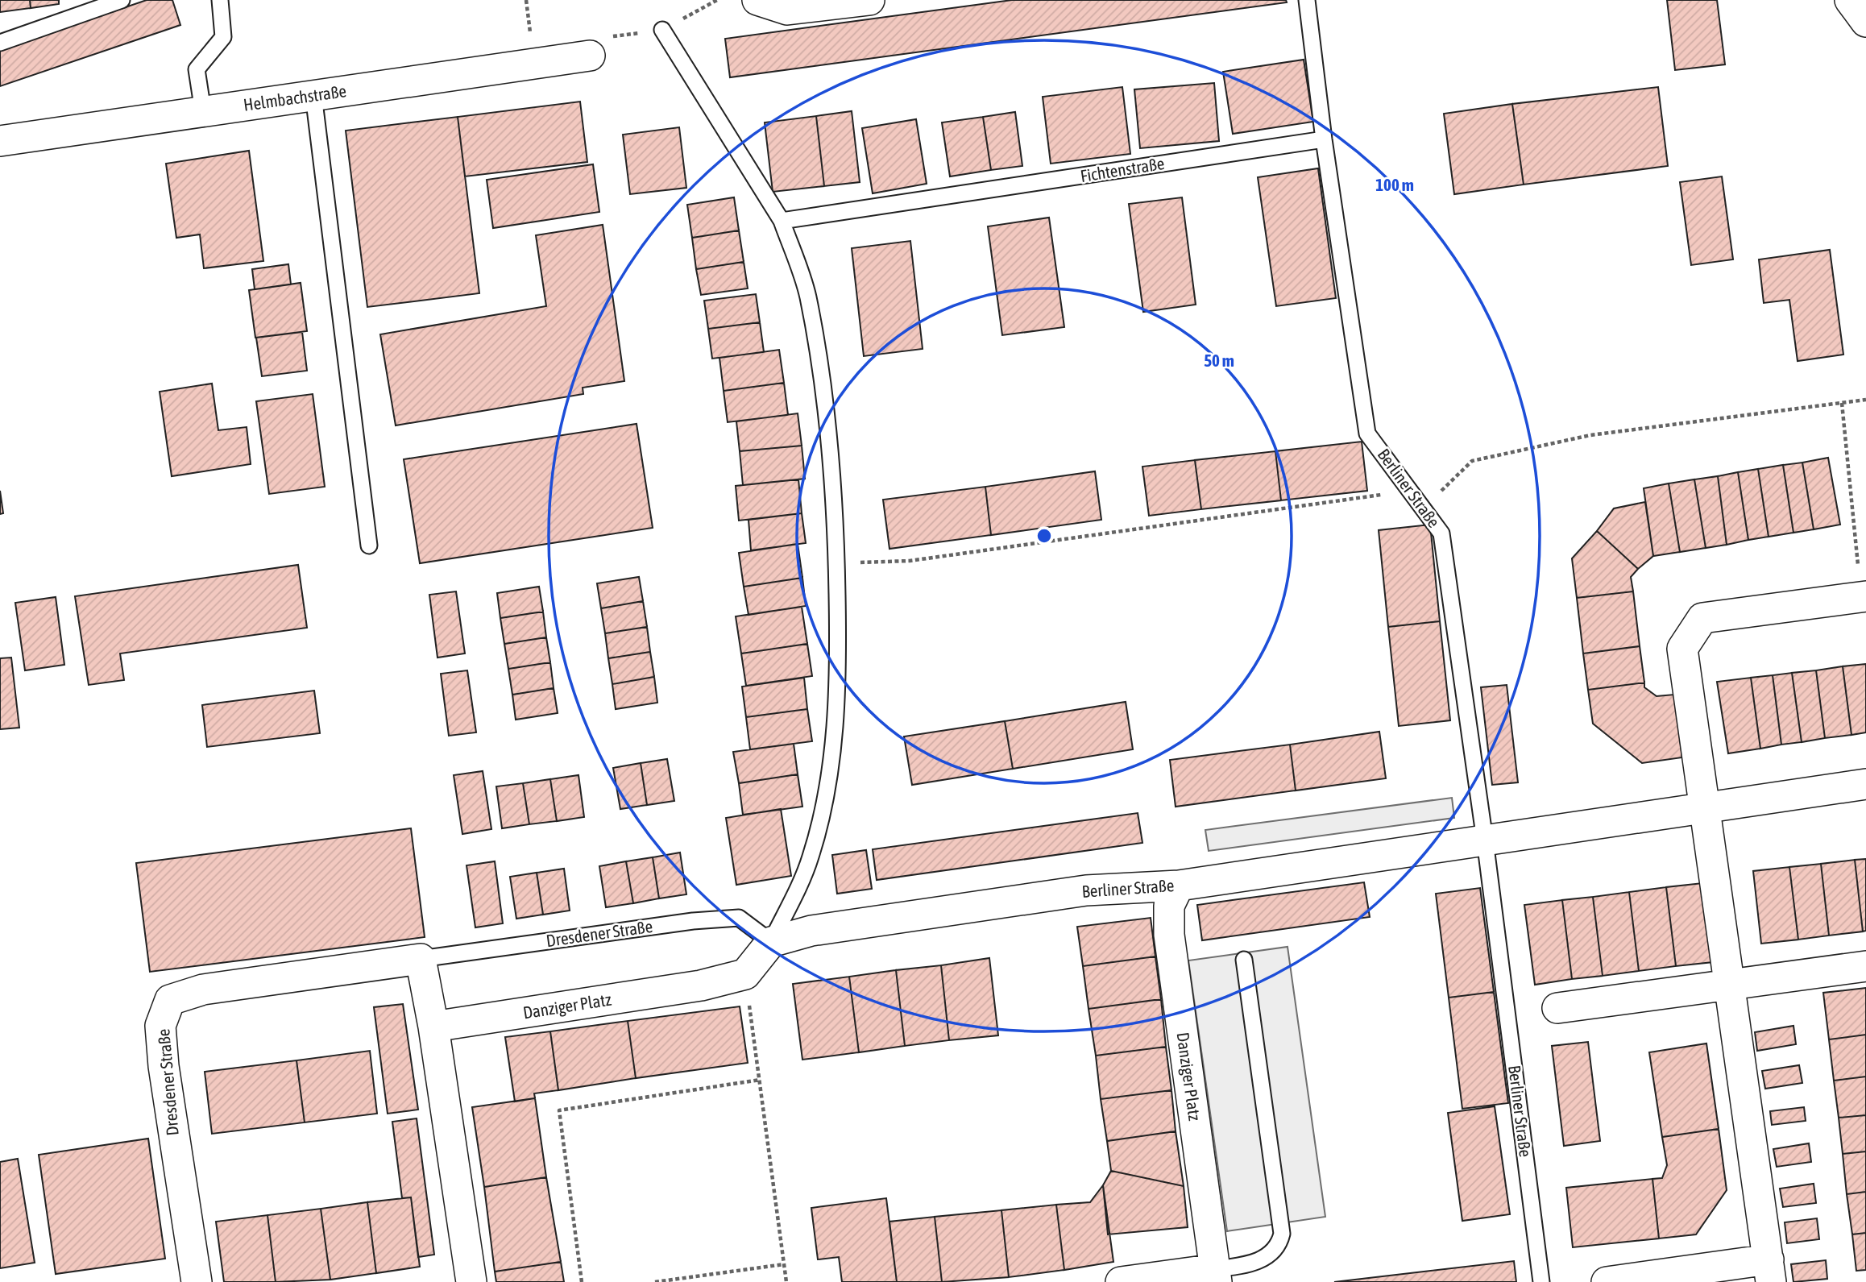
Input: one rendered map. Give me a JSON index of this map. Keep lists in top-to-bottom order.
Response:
{
  "streets": {
    "street": [
      "Helmbachstraße",
      "Berliner Straße",
      "Dresdener Straße",
      "Danziger Platz"
    ],
    "lane": ["Fichtenstraße"]
  },
  "crossings": [
    ["Fichtenstraße", "Berliner Straße"],
    ["Berliner Straße", "Dresdener Straße"],
    ["Berliner Straße", "Danziger Platz"]
  ],
  "rings": ["100 m", "50 m"]
}
